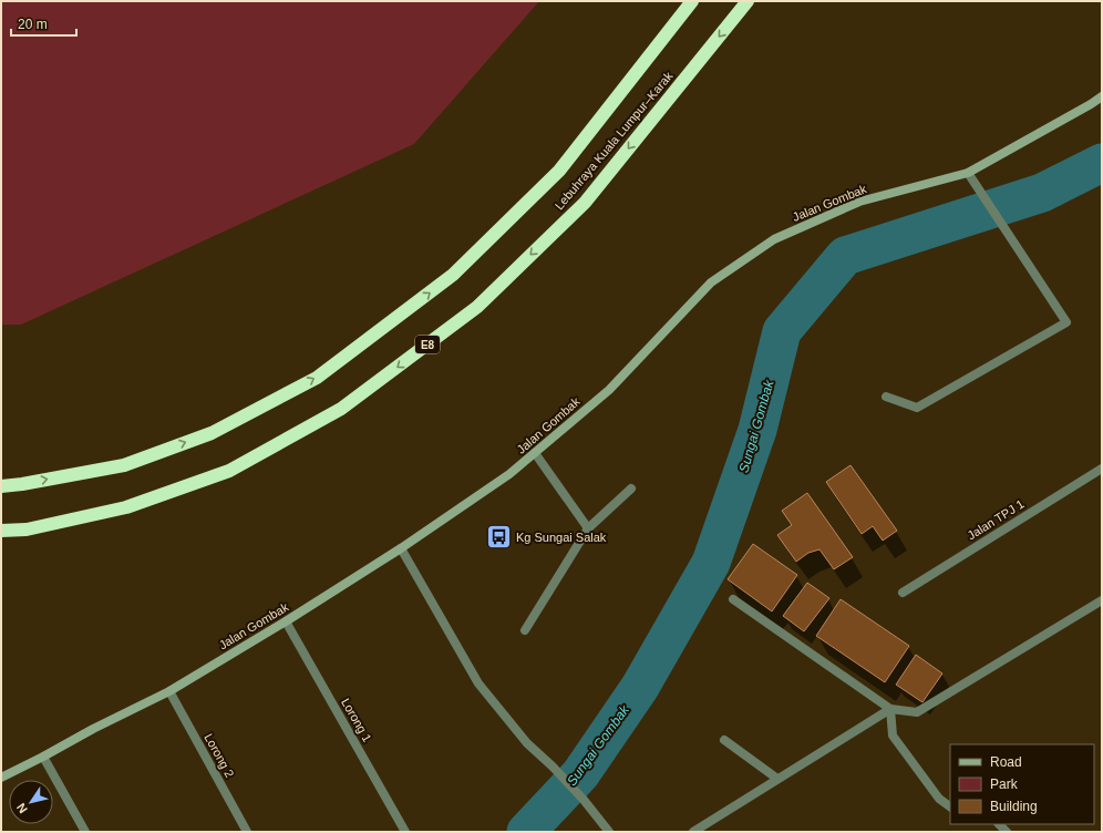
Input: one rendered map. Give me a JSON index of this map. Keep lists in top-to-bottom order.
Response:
{
  "streets": {
    "highway": ["Lebuhraya Kuala Lumpur–Karak", "E8"],
    "main road": ["Jalan Gombak"],
    "street": ["Jalan TPJ 1", "Lorong 1", "Lorong 2"]
  },
  "crossings": [
    ["Jalan Gombak", "Lorong 1"],
    ["Jalan Gombak", "Lorong 2"]
  ],
  "water": ["Sungai Gombak"],
  "places": {
    "bus stop": ["Kg Sungai Salak"]
  },
  "legend": ["Road", "Park", "Building"],
  "scale_bar": "20 m",
  "north": "bottom left"
}
